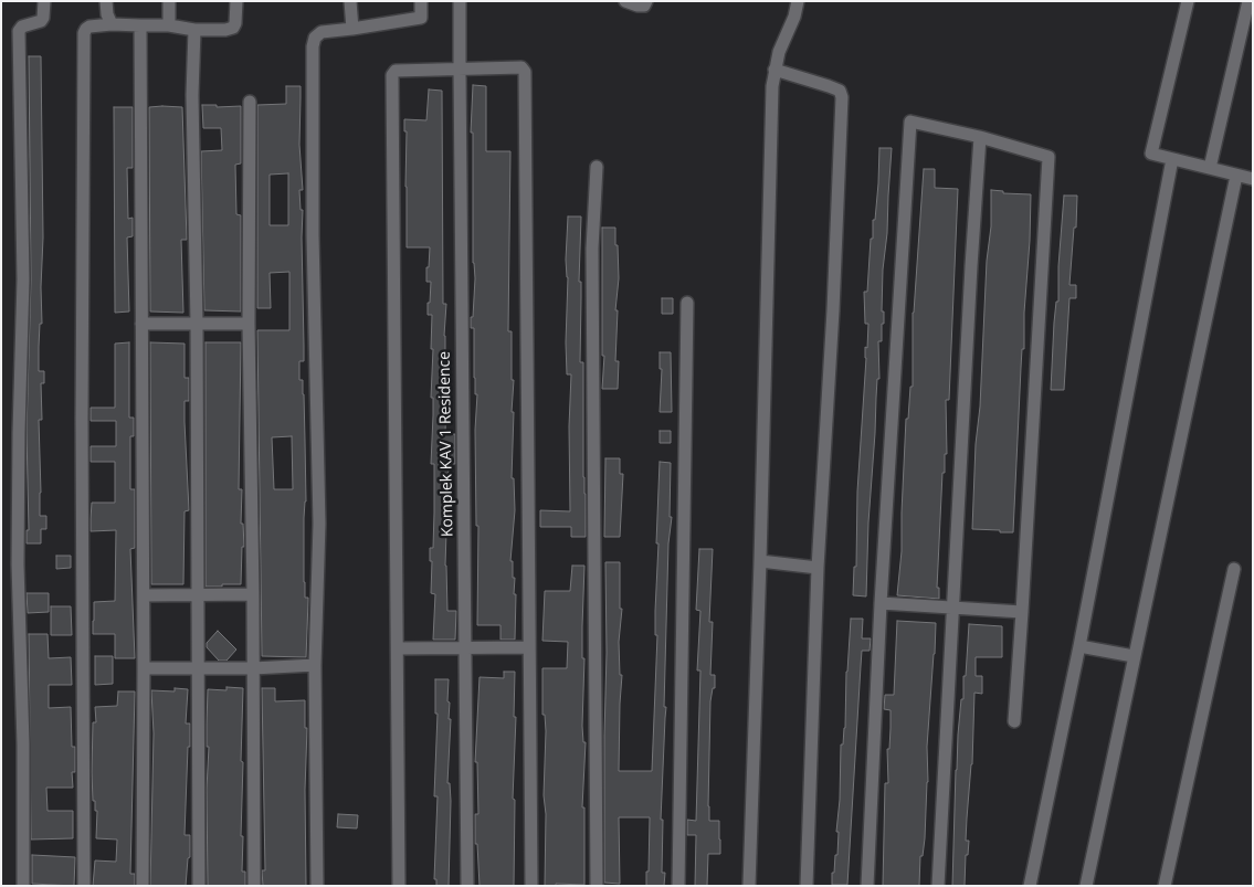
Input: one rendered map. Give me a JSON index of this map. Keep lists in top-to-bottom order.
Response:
{
  "streets": {
    "street": ["Komplek KAV 1 Residence"]
  }
}
